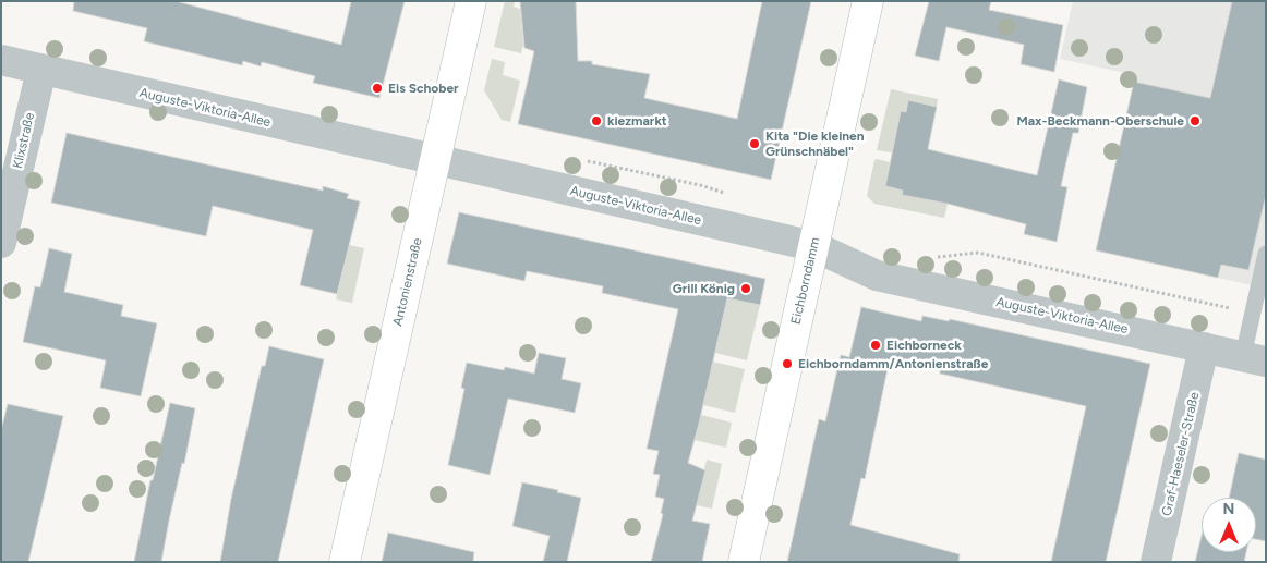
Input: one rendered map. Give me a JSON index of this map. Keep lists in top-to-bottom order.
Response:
{
  "streets": {
    "main road": ["Eichborndamm", "Antonienstraße"],
    "street": ["Auguste-Viktoria-Allee", "Klixstraße", "Graf-Haeseler-Straße"]
  },
  "crossings": [
    ["Auguste-Viktoria-Allee", "Klixstraße"],
    ["Auguste-Viktoria-Allee", "Eichborndamm"],
    ["Auguste-Viktoria-Allee", "Antonienstraße"],
    ["Auguste-Viktoria-Allee", "Graf-Haeseler-Straße"]
  ],
  "places": [
    "Eis Schober",
    "kiezmarkt",
    "Max-Beckmann-Oberschule",
    "Kita \"Die kleinen Grünschnäbel\"",
    "Grill König",
    "Eichborneck",
    "Eichborndamm/Antonienstraße"
  ],
  "north": "top"
}
